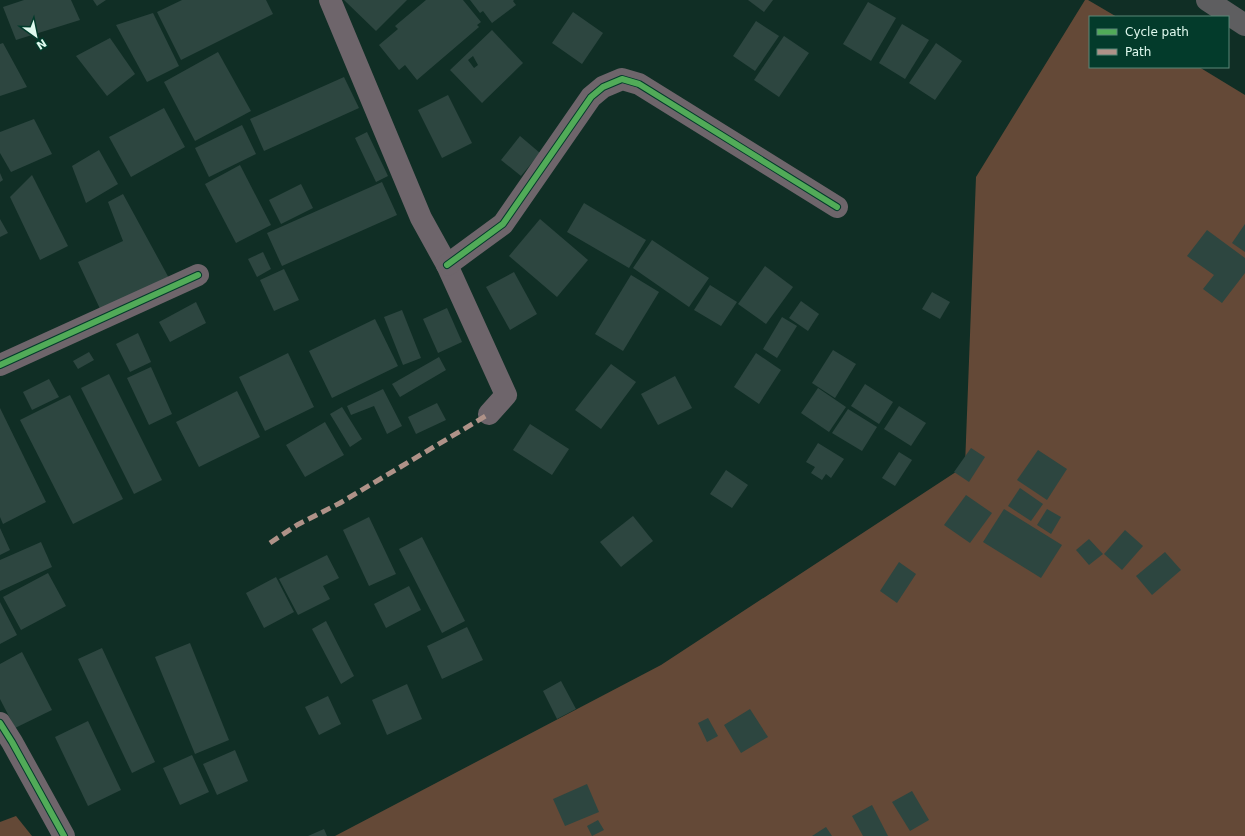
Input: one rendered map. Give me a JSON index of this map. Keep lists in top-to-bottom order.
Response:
{
  "legend": ["Cycle path", "Path"],
  "north": "bottom right"
}
